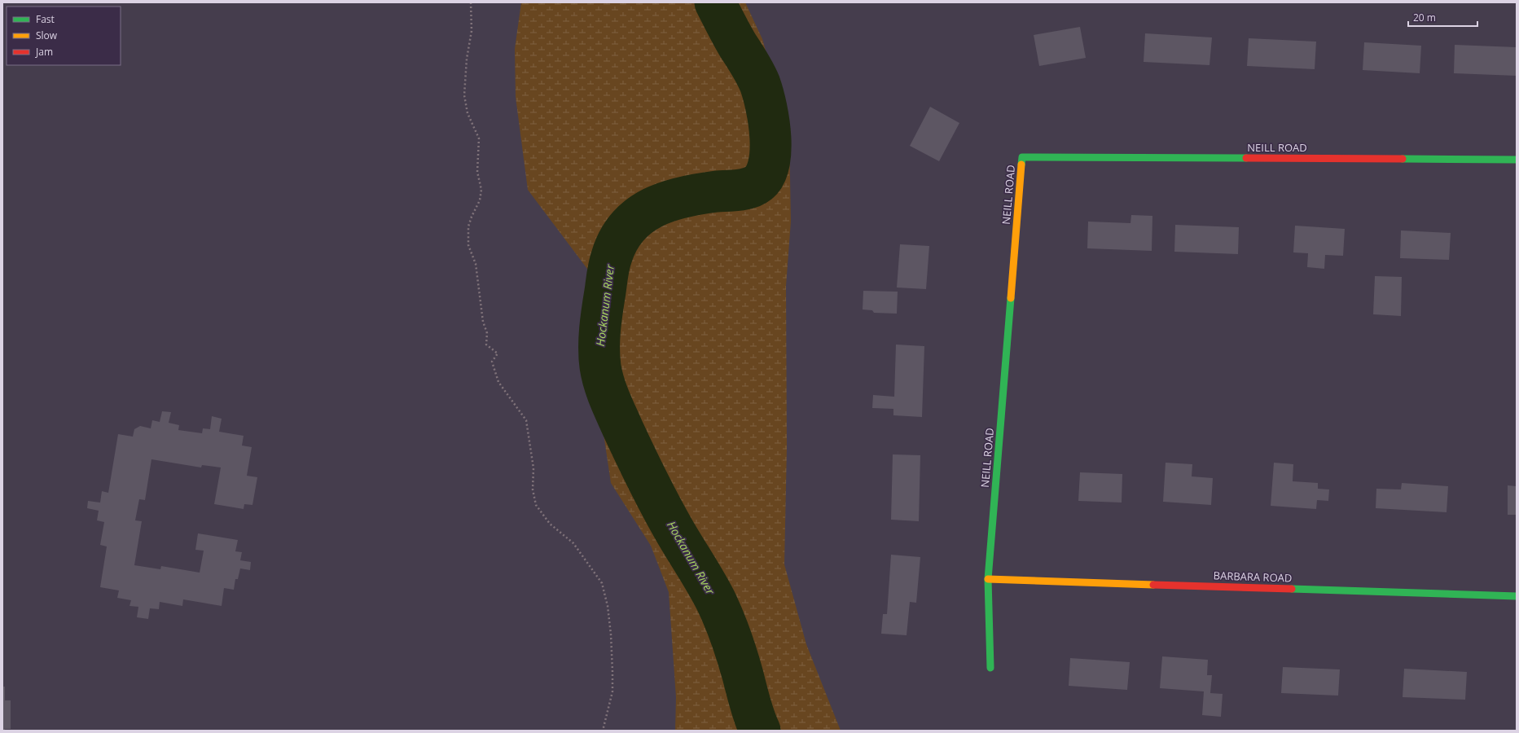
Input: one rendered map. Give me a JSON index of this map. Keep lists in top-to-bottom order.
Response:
{
  "streets": {
    "street": ["NEILL ROAD", "BARBARA ROAD"]
  },
  "crossings": [
    ["NEILL ROAD", "BARBARA ROAD"]
  ],
  "water": ["Hockanum River"],
  "legend": ["Fast", "Slow", "Jam"],
  "scale_bar": "20 m"
}
